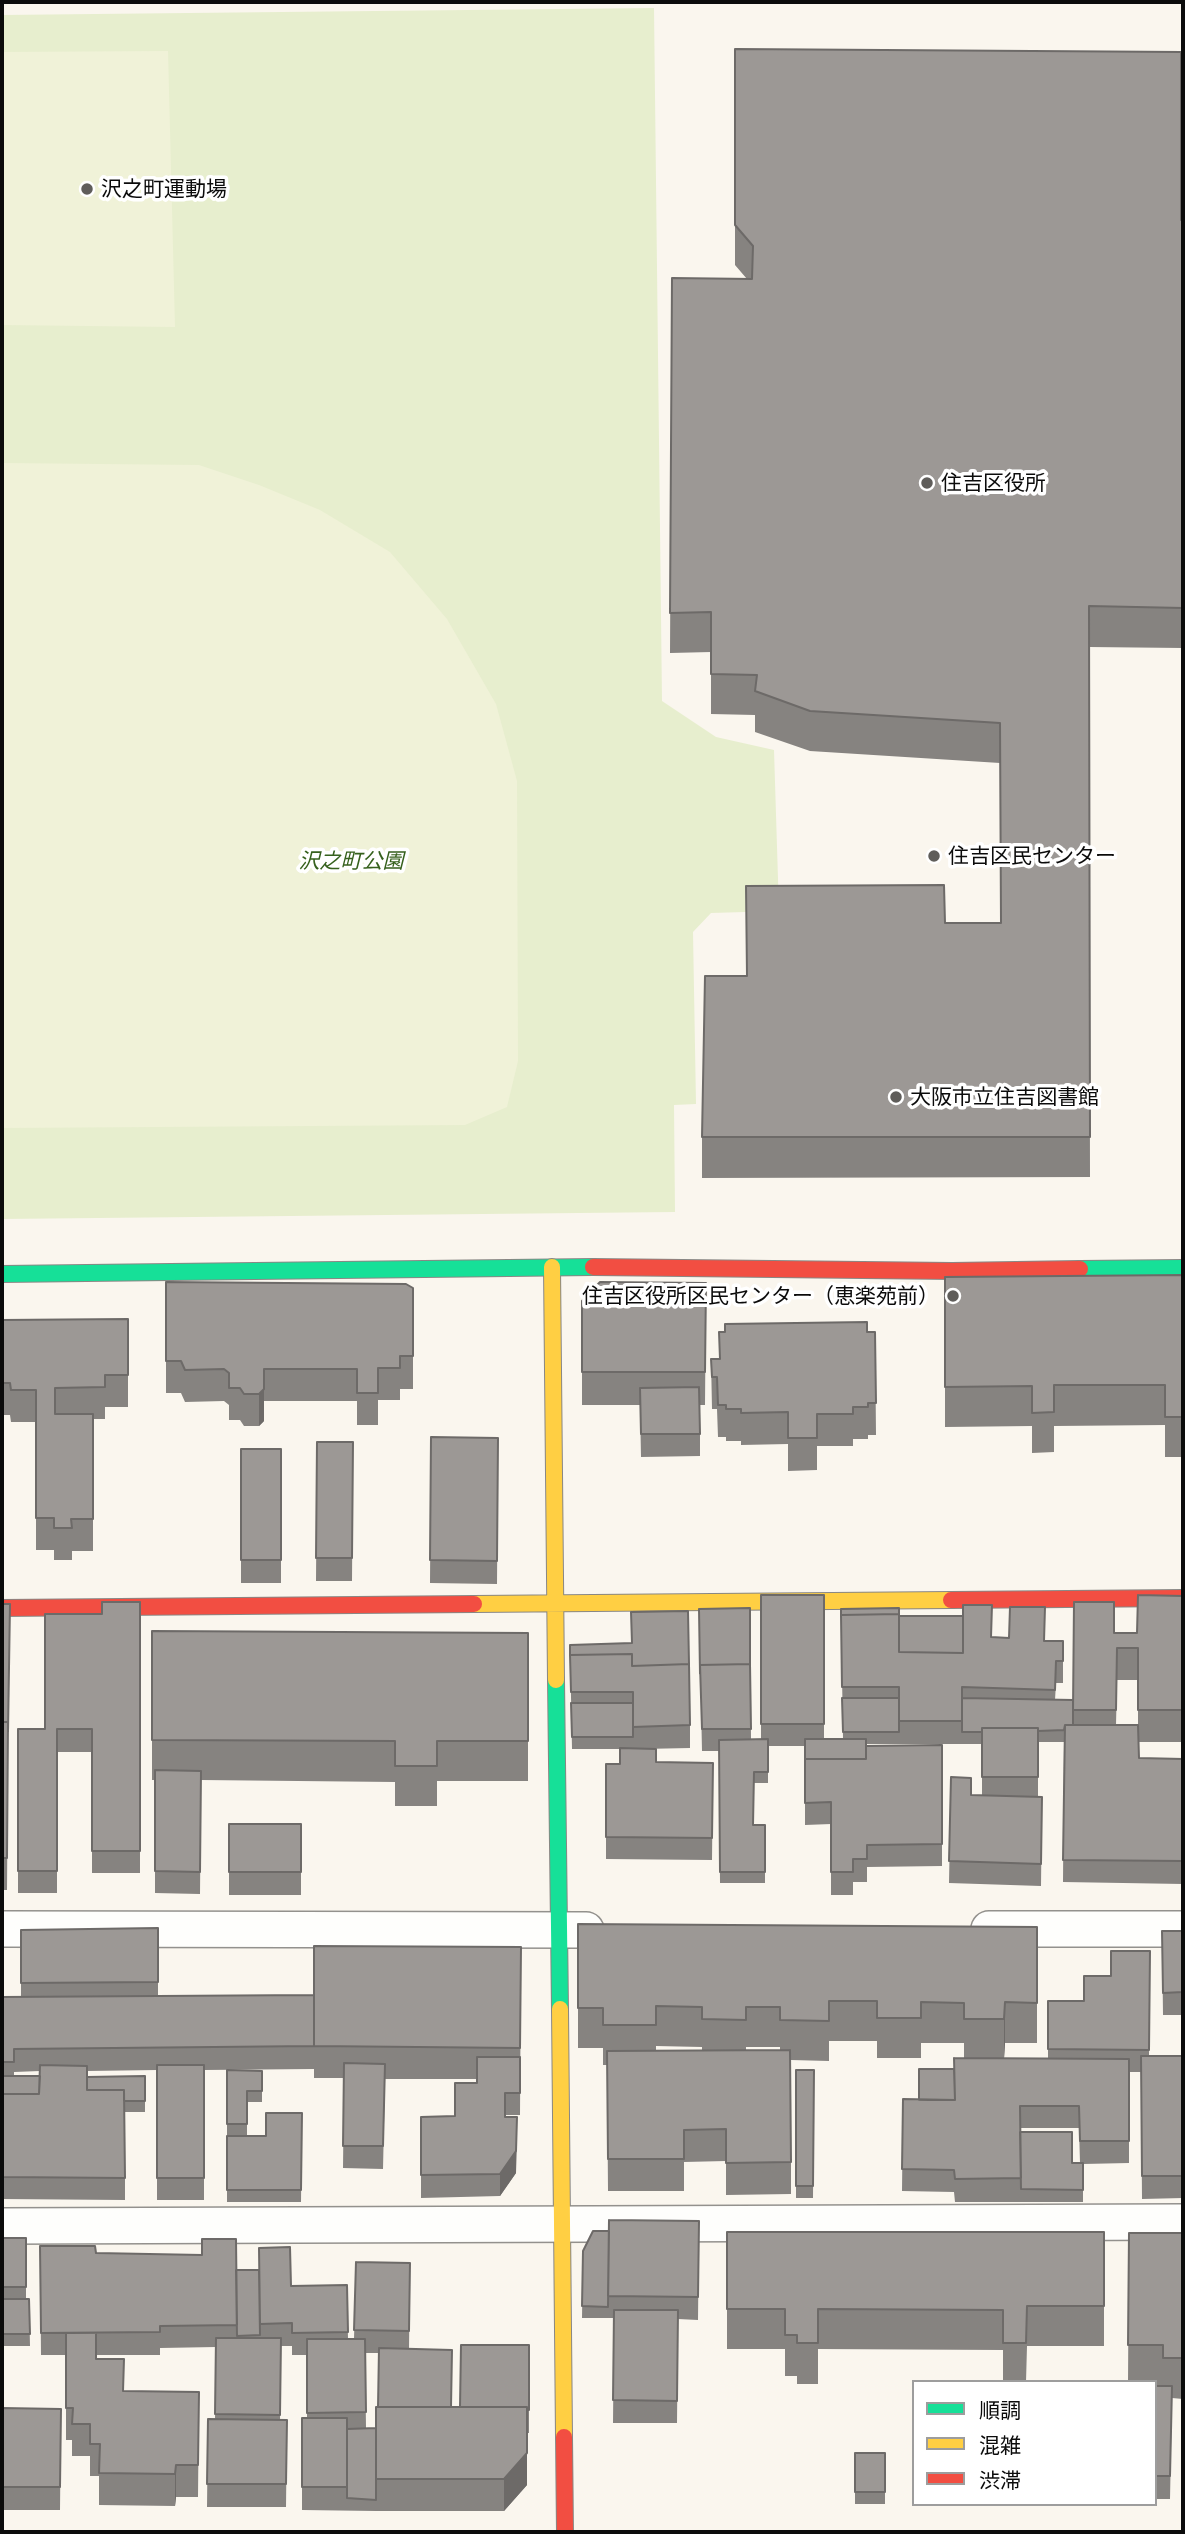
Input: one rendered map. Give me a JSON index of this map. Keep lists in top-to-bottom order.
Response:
{
  "parks": ["沢之町公園"],
  "places": [
    "沢之町運動場",
    "住吉区役所",
    "住吉区民センター",
    "大阪市立住吉図書館",
    "住吉区役所区民センター（恵楽苑前）"
  ],
  "legend": ["順調", "混雑", "渋滞"]
}
